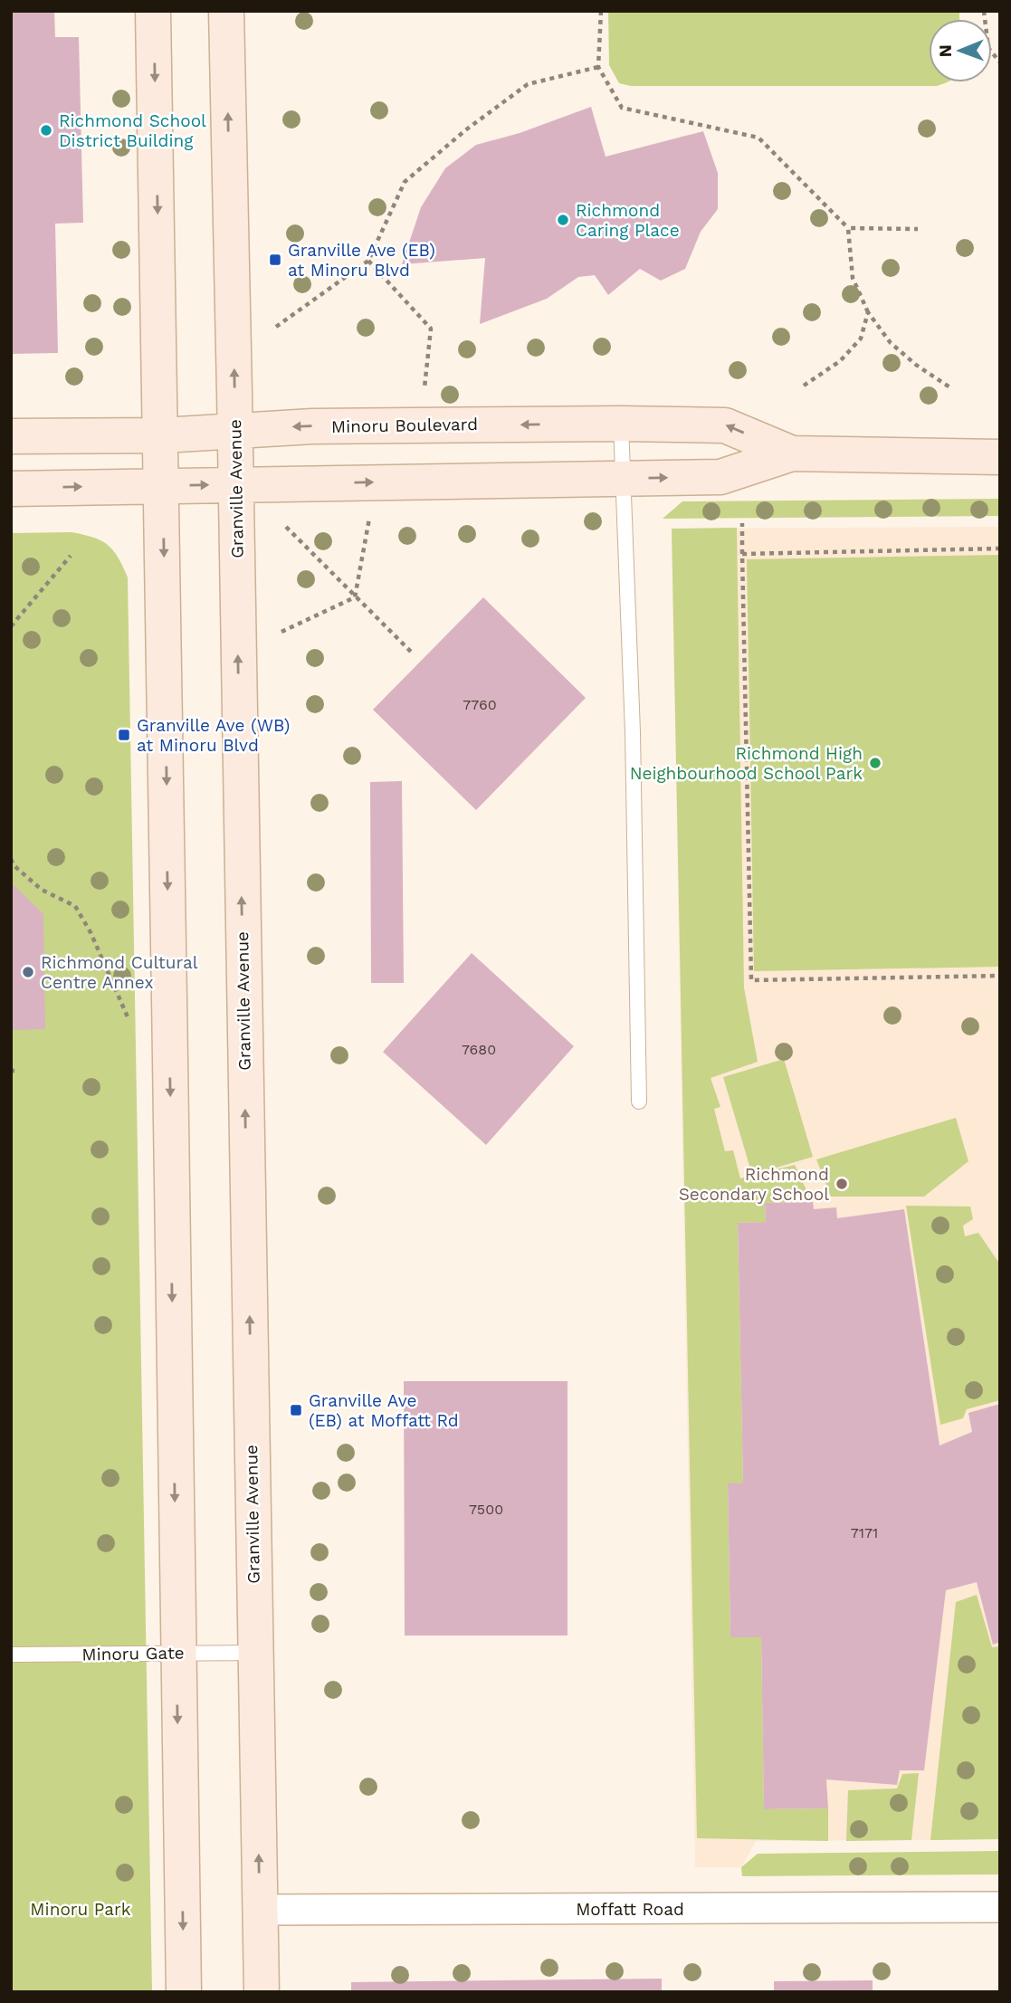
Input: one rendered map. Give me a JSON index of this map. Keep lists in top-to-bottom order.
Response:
{
  "streets": {
    "main road": ["Minoru Boulevard", "Granville Avenue"],
    "street": ["Moffatt Road"],
    "lane": ["Minoru Gate"]
  },
  "crossings": [
    ["Minoru Boulevard", "Granville Avenue"],
    ["Granville Avenue", "Minoru Gate"],
    ["Granville Avenue", "Moffatt Road"]
  ],
  "parks": ["Minoru Park"],
  "places": {
    "other": [
      "Richmond School District Building",
      "Richmond Caring Place",
      "Richmond High Neighbourhood School Park",
      "Richmond Cultural Centre Annex",
      "Richmond Secondary School"
    ],
    "transit": ["Granville Ave (EB) at Minoru Blvd", "Granville Ave (WB) at Minoru Blvd", "Granville Ave (EB) at Moffatt Rd"]
  },
  "house_numbers": [
    "7760",
    "7680",
    "7500",
    "7171"
  ],
  "north": "left"
}
